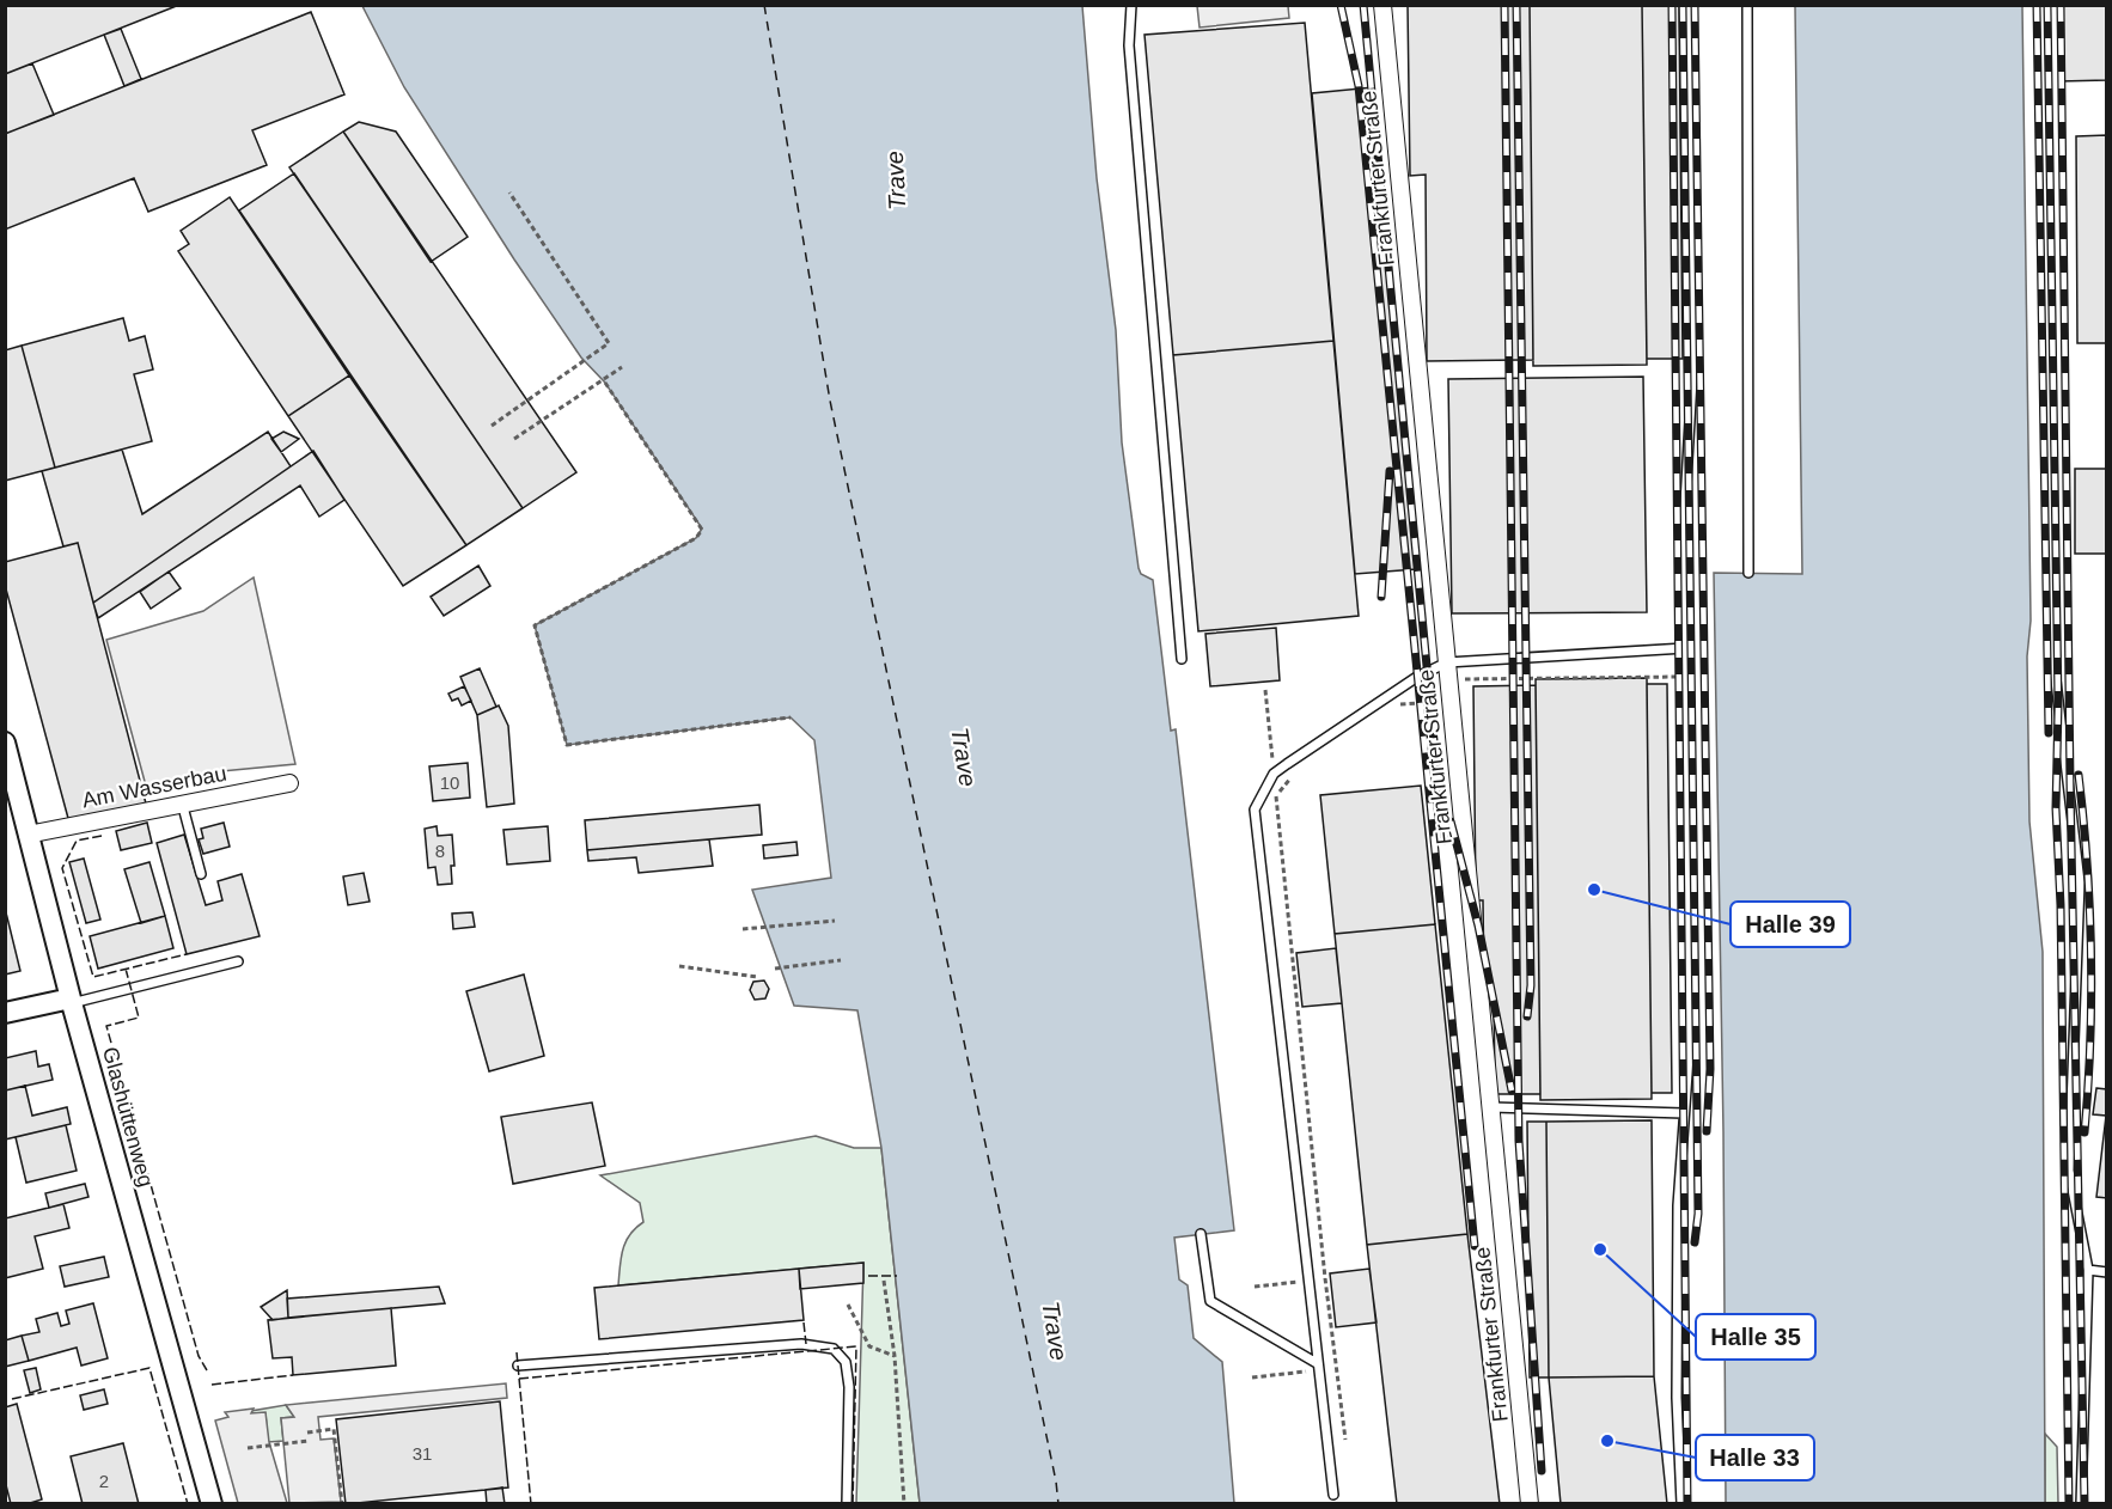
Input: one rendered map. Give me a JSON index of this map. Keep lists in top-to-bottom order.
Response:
{
  "streets": {
    "street": ["Frankfurter Straße", "Am Wasserbau", "Glashüttenweg"]
  },
  "crossings": [
    ["Am Wasserbau", "Glashüttenweg"]
  ],
  "water": ["Trave"],
  "places": ["Halle 39", "Halle 35", "Halle 33"],
  "house_numbers": [
    "10",
    "8",
    "31",
    "2"
  ]
}
